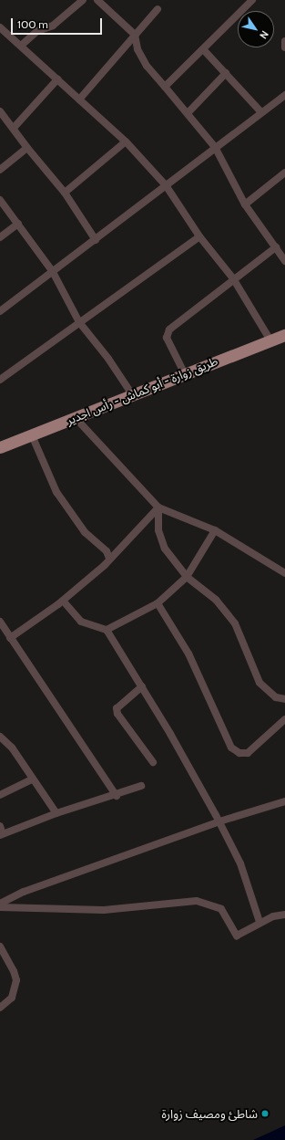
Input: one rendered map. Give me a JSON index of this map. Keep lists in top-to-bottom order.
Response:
{
  "streets": {
    "main road": ["طريق زوارة - أبو كماش - رأس اجدير"]
  },
  "places": ["شاطئ ومصيف زوارة"],
  "scale_bar": "100 m",
  "north": "bottom right"
}
